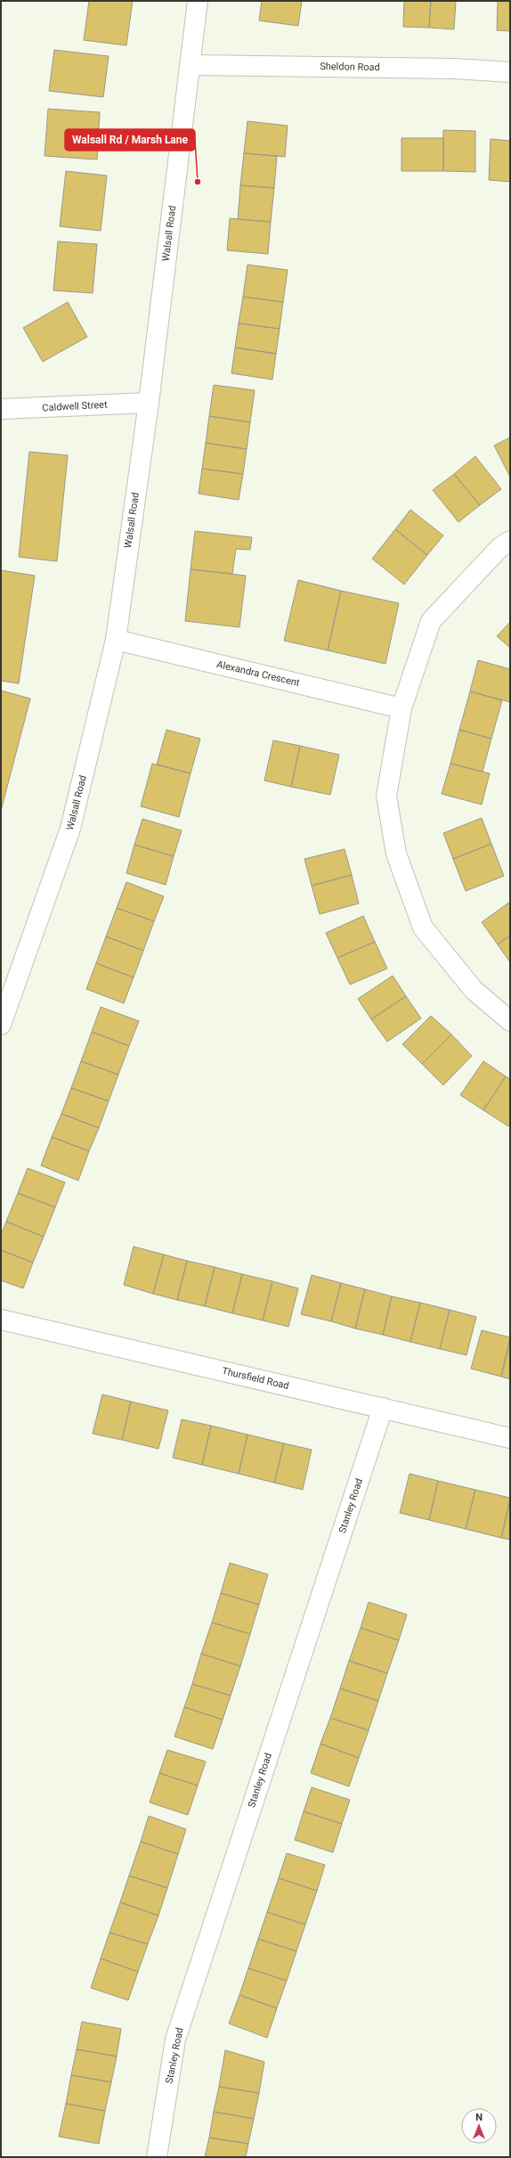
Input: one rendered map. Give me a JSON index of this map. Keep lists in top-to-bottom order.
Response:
{
  "streets": {
    "street": [
      "Sheldon Road",
      "Walsall Road",
      "Caldwell Street",
      "Alexandra Crescent",
      "Thursfield Road",
      "Stanley Road"
    ]
  },
  "crossings": [
    ["Sheldon Road", "Walsall Road"],
    ["Walsall Road", "Caldwell Street"],
    ["Walsall Road", "Alexandra Crescent"],
    ["Thursfield Road", "Stanley Road"]
  ],
  "places": ["Walsall Rd / Marsh Lane"],
  "north": "top"
}
